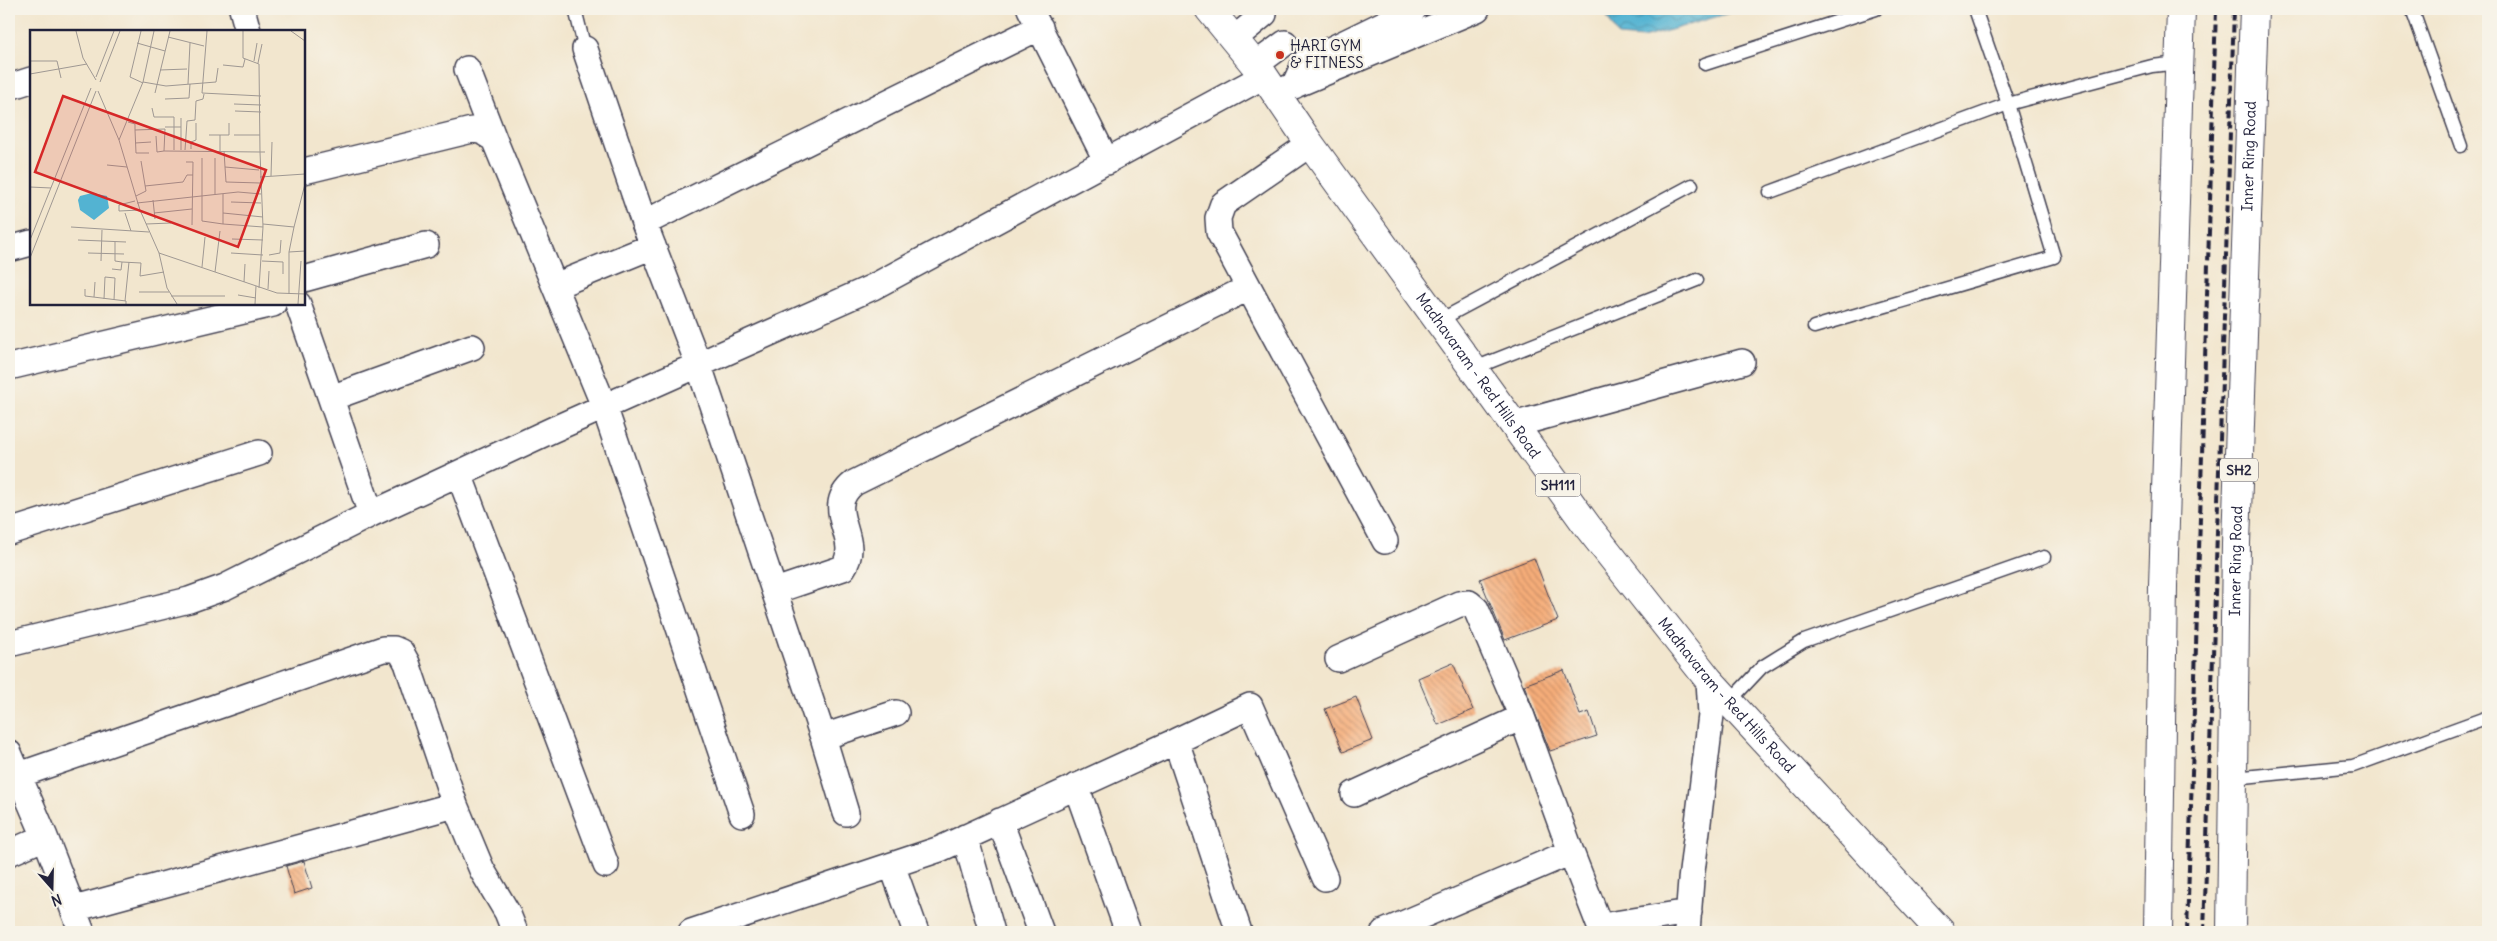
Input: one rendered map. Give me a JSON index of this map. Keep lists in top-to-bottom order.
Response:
{
  "streets": {
    "main road": [
      "Inner Ring Road",
      "Madhavaram - Red Hills Road",
      "SH2",
      "SH111"
    ]
  },
  "places": ["HARI GYM & FITNESS"],
  "north": "bottom"
}
